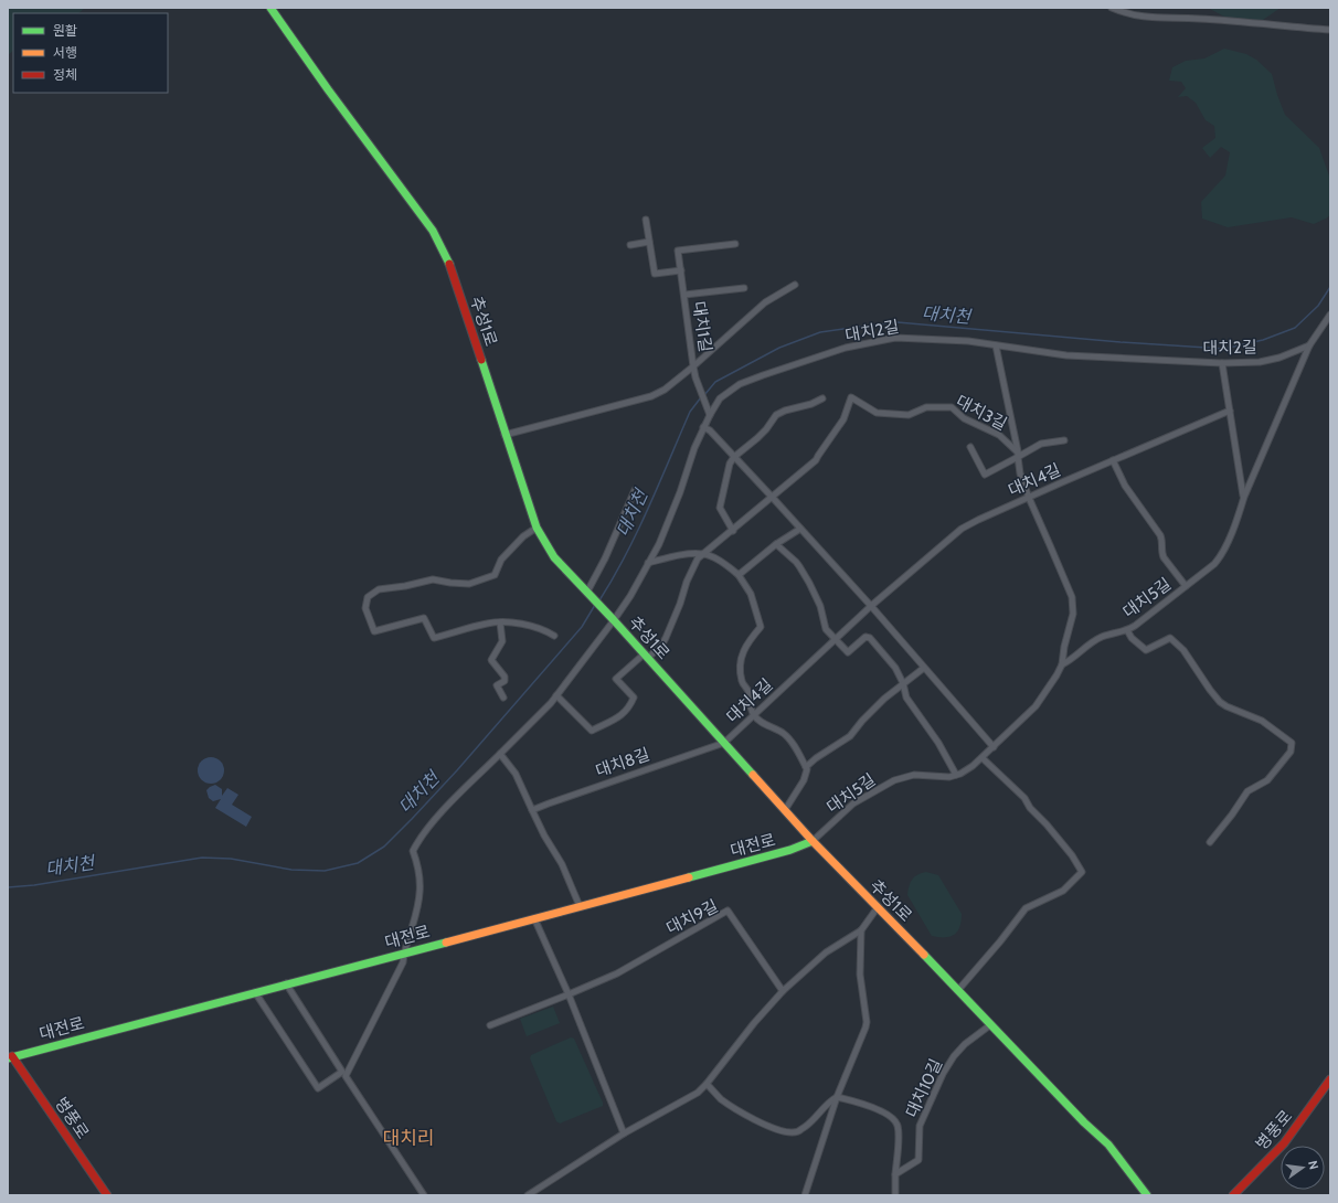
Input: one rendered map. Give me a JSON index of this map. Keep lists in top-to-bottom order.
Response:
{
  "streets": {
    "main road": ["추성1로", "대전로", "병풍로"],
    "street": [
      "대치1길",
      "대치2길",
      "대치3길",
      "대치4길",
      "대치5길",
      "대치8길",
      "대치9길",
      "대치10길"
    ]
  },
  "crossings": [
    ["추성1로", "대치1길"],
    ["추성1로", "대치2길"],
    ["추성1로", "대치3길"],
    ["추성1로", "대치4길"],
    ["추성1로", "대치5길"],
    ["추성1로", "대치8길"],
    ["추성1로", "대전로"],
    ["추성1로", "대치10길"],
    ["대치2길", "대치5길"],
    ["대치4길", "대치8길"],
    ["대치5길", "대전로"],
    ["대전로", "병풍로"]
  ],
  "districts": ["대치리"],
  "water": ["대치천"],
  "legend": ["원활", "서행", "정체"],
  "north": "right"
}
